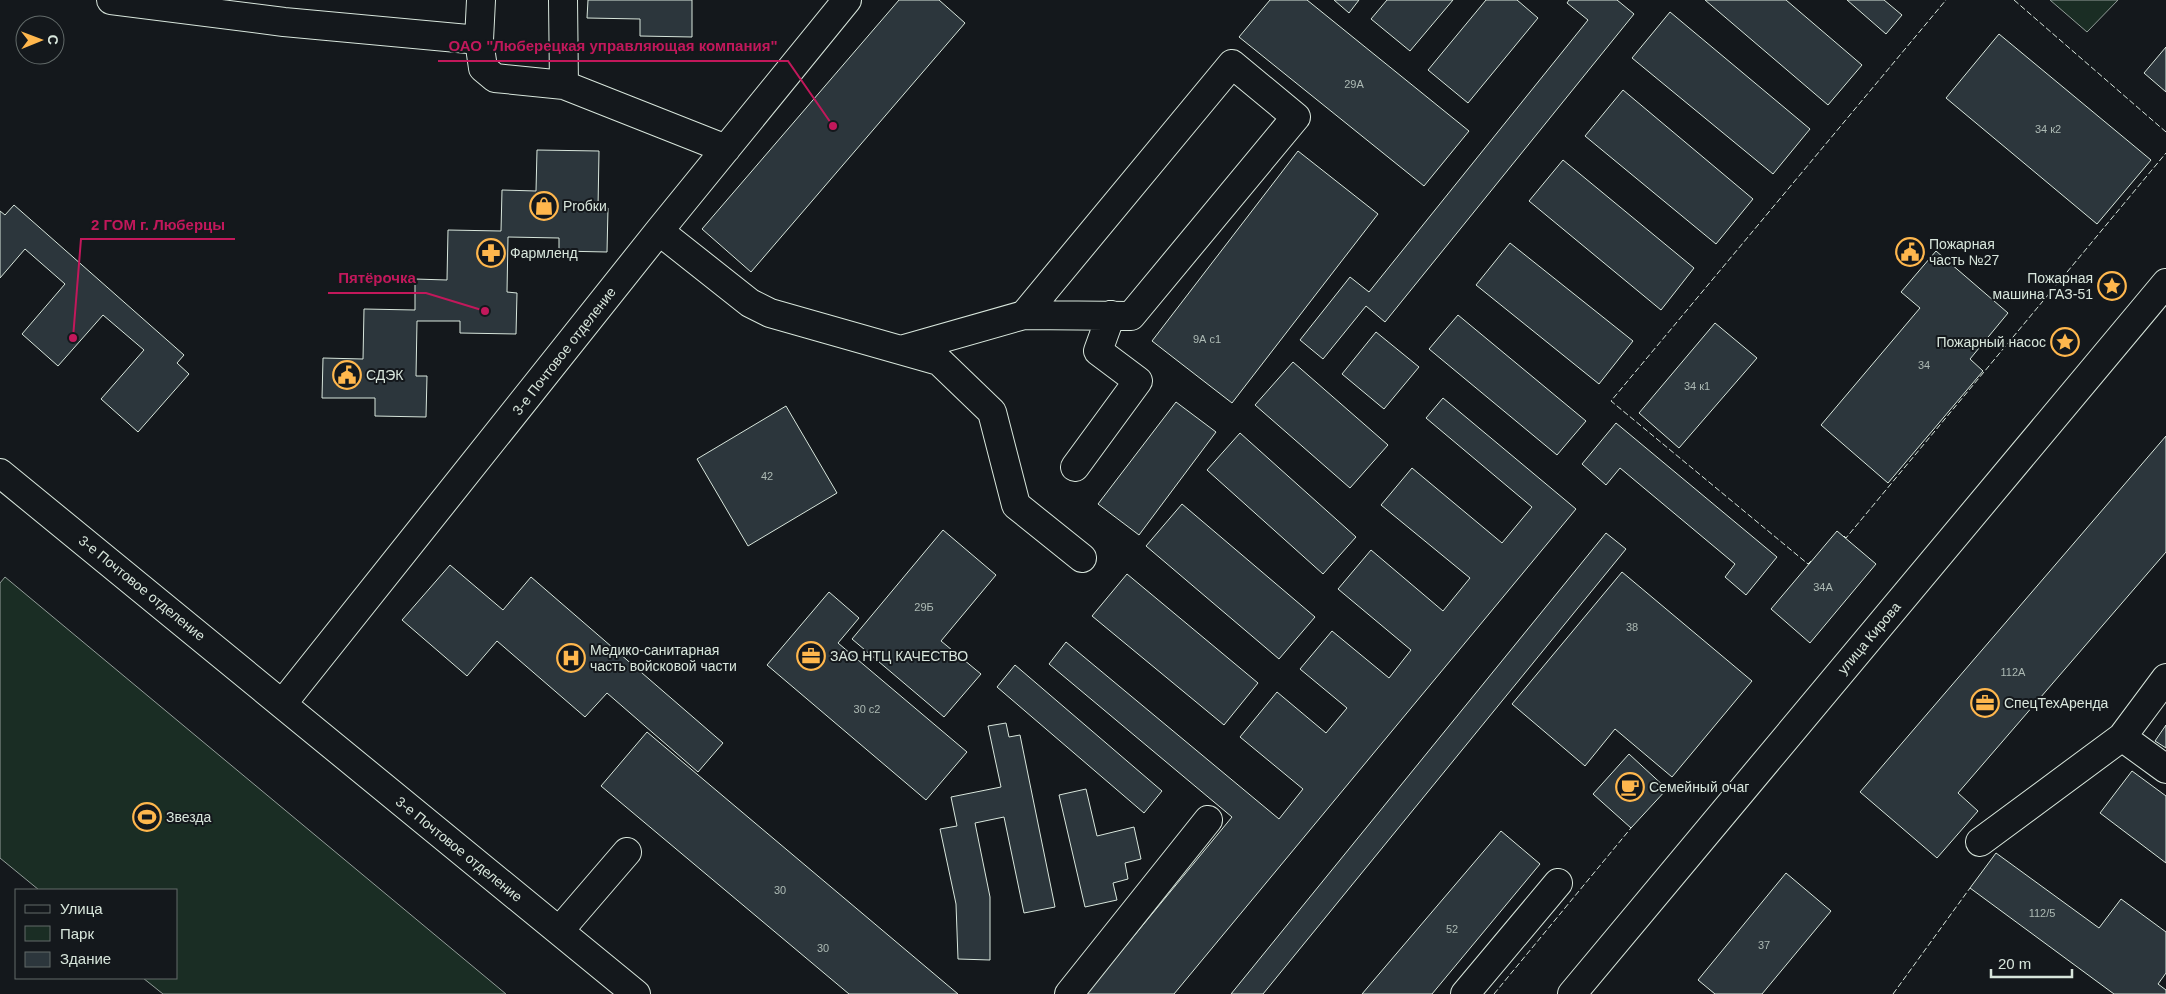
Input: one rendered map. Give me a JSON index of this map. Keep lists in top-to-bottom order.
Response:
{
  "streets": {
    "street": ["3-е Почтовое отделение", "улица Кирова"]
  },
  "places": {
    "other": ["ОАО \"Люберецкая управляющая компания\"", "Пятёрочка", "2 ГОМ г. Люберцы"],
    "shop": ["Proбки"],
    "public building": ["Пожарная часть №27", "СДЭК"],
    "pharmacy": ["Фармленд"],
    "place": ["Пожарная машина ГАЗ-51", "Пожарный насос"],
    "office": ["ЗАО НТЦ КАЧЕСТВО", "СпецТехАренда"],
    "hospital": ["Медико-санитарная часть войсковой части"],
    "cafe": ["Семейный очаг"],
    "sports": ["Звезда"]
  },
  "house_numbers": [
    "29А",
    "34 к2",
    "9А с1",
    "34",
    "34 к1",
    "42",
    "34А",
    "29Б",
    "38",
    "112А",
    "30 с2",
    "30",
    "112/5",
    "52",
    "37",
    "30"
  ],
  "legend": ["Улица", "Парк", "Здание"],
  "scale_bar": "20 m",
  "north": "right"
}
